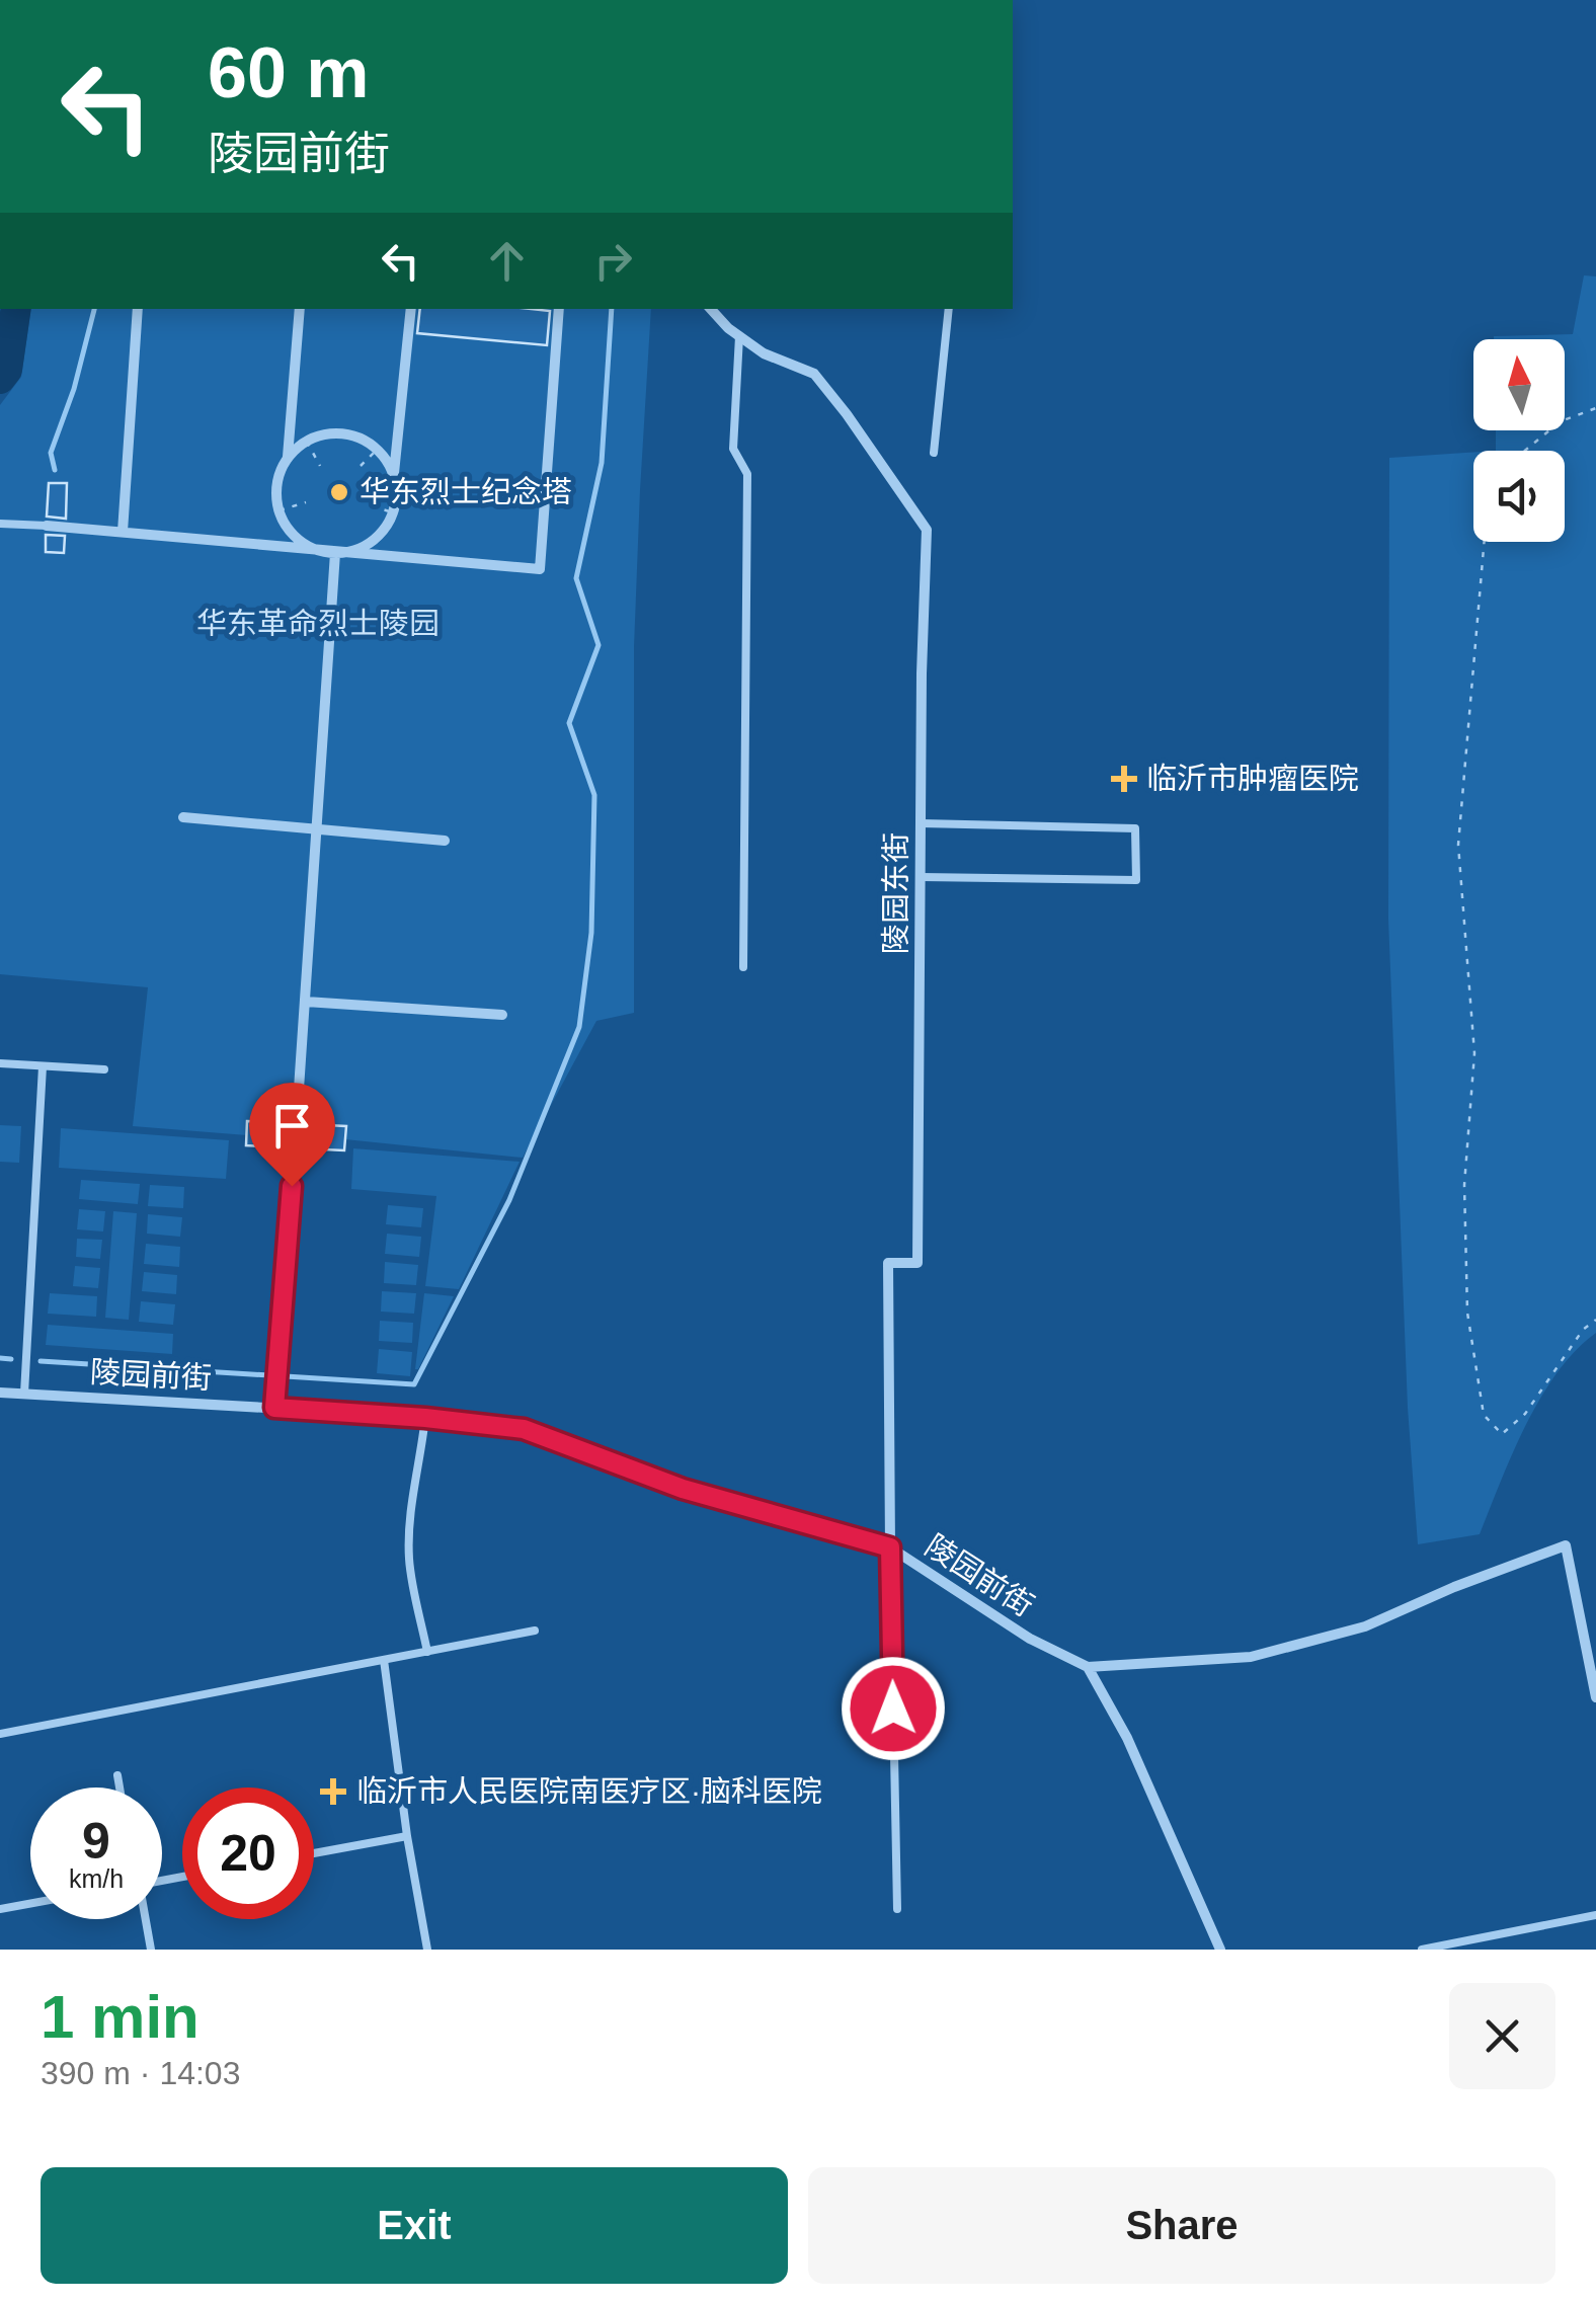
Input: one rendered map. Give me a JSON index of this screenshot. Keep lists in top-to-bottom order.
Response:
{
  "streets": {
    "street": ["陵园东街", "陵园前街"]
  },
  "crossings": [
    ["陵园东街", "陵园前街"]
  ],
  "parks": ["华东革命烈士陵园"],
  "places": {
    "other": ["华东烈士纪念塔"],
    "health": ["临沂市肿瘤医院", "临沂市人民医院南医疗区·脑科医院"]
  },
  "north": "top",
  "page": {
    "turn": ["60 m", "陵园前街"],
    "speed": "9 km/h",
    "limit": "20",
    "heading": ["1 min", "390 m · 14:03"],
    "buttons": ["Exit", "Share"]
  }
}
